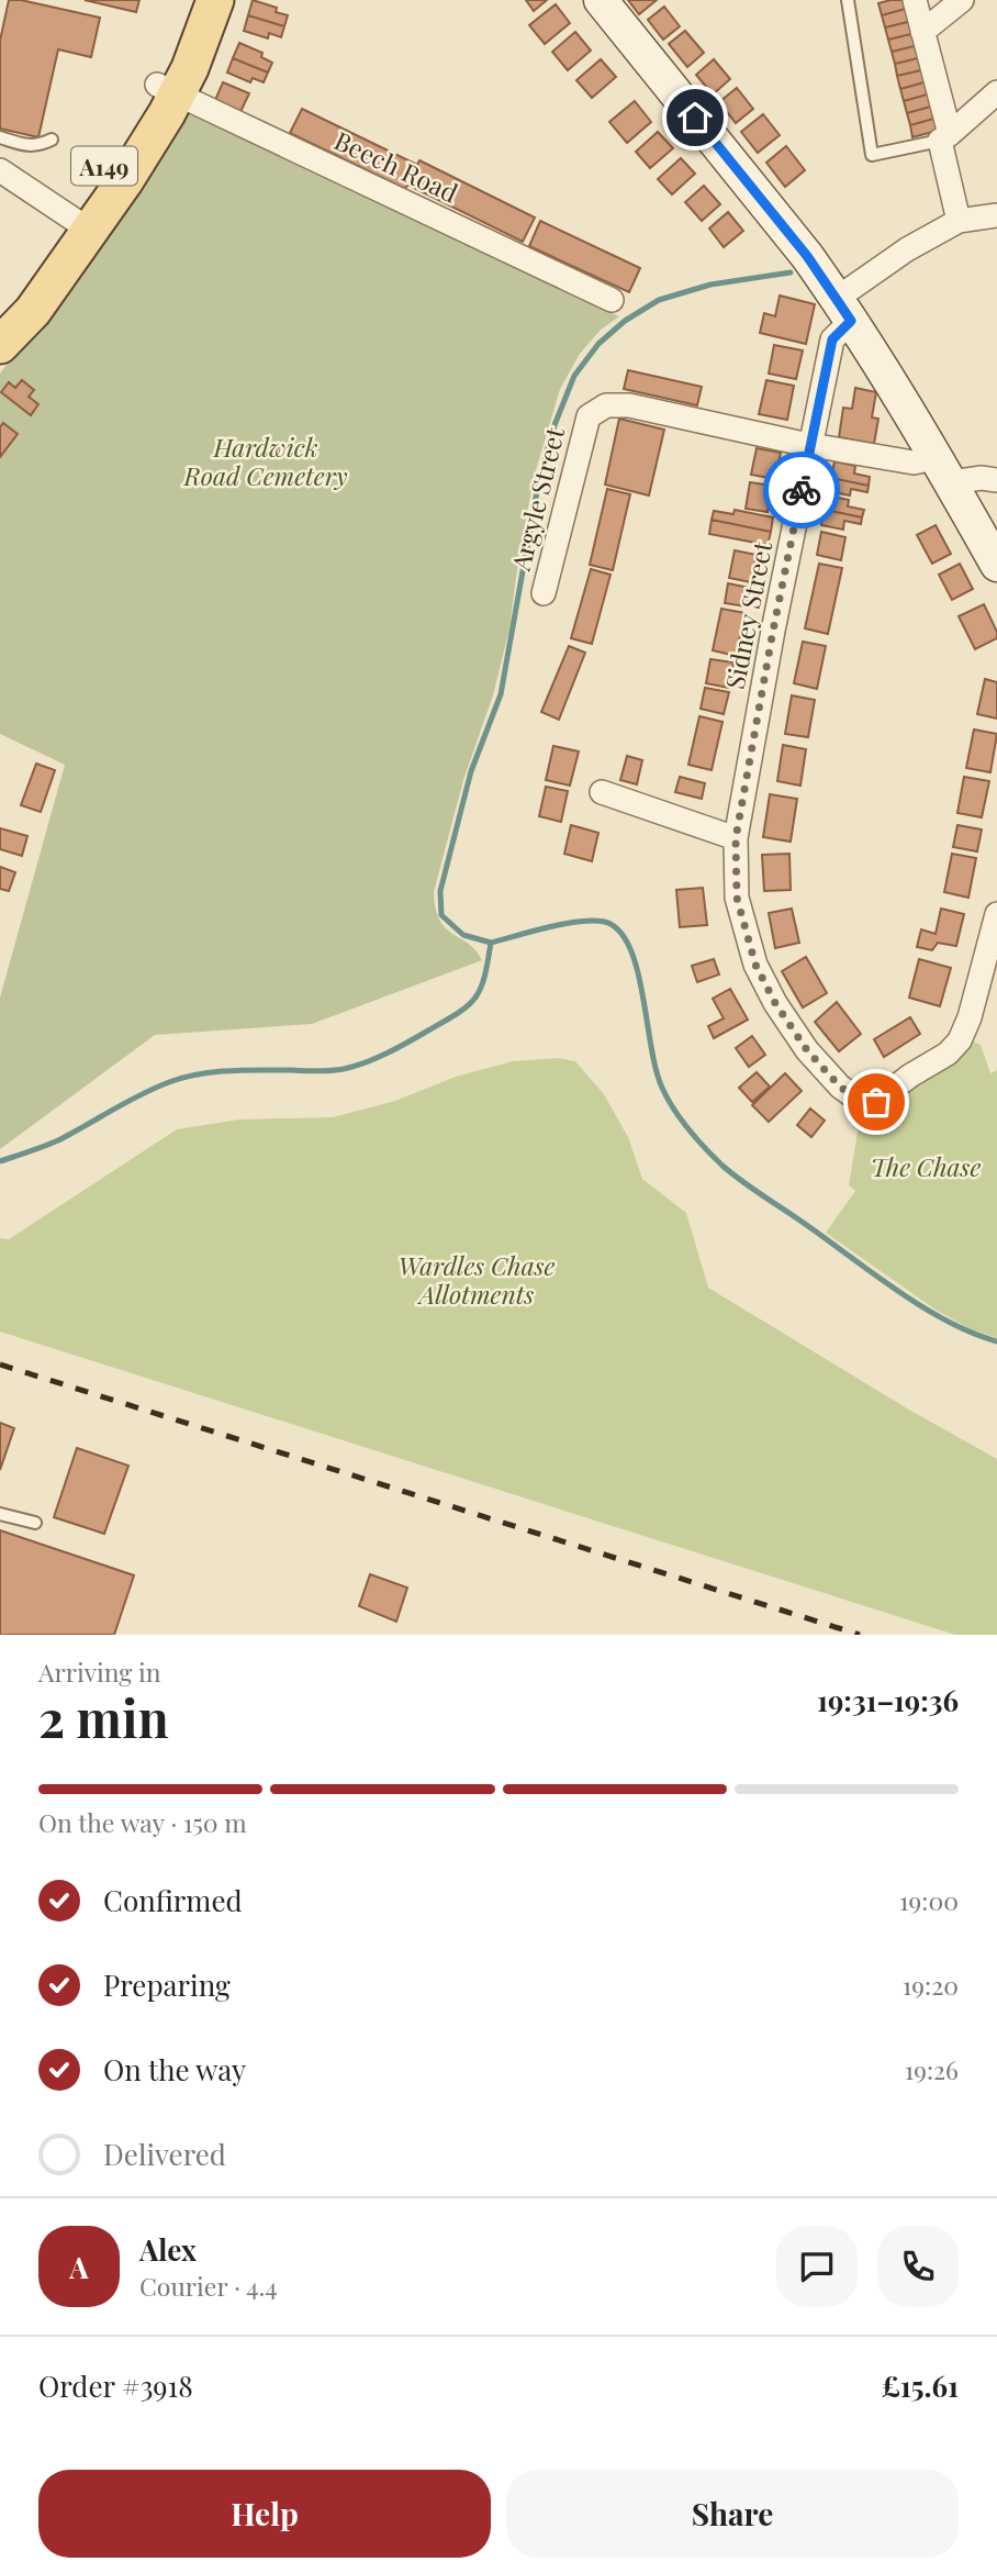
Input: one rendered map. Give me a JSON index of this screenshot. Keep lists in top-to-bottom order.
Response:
{
  "streets": {
    "main road": ["A149"],
    "street": ["Beech Road", "Argyle Street", "Sidney Street"]
  },
  "crossings": [
    ["A149", "Beech Road"],
    ["Argyle Street", "Sidney Street"]
  ],
  "parks": ["Hardwick Road Cemetery", "The Chase", "Wardles Chase Allotments"],
  "page": {
    "heading": ["2 min", "Arriving in", "19:31–19:36"],
    "panel": [
      "Alex",
      "Courier · 4.4",
      "Order #3918",
      "£15.61"
    ],
    "bar": "On the way · 150 m",
    "list": [
      ["Confirmed", "19:00"],
      ["Preparing", "19:20"],
      ["On the way", "19:26"],
      "Delivered"
    ],
    "round": "A",
    "buttons": ["Help", "Share"]
  }
}
